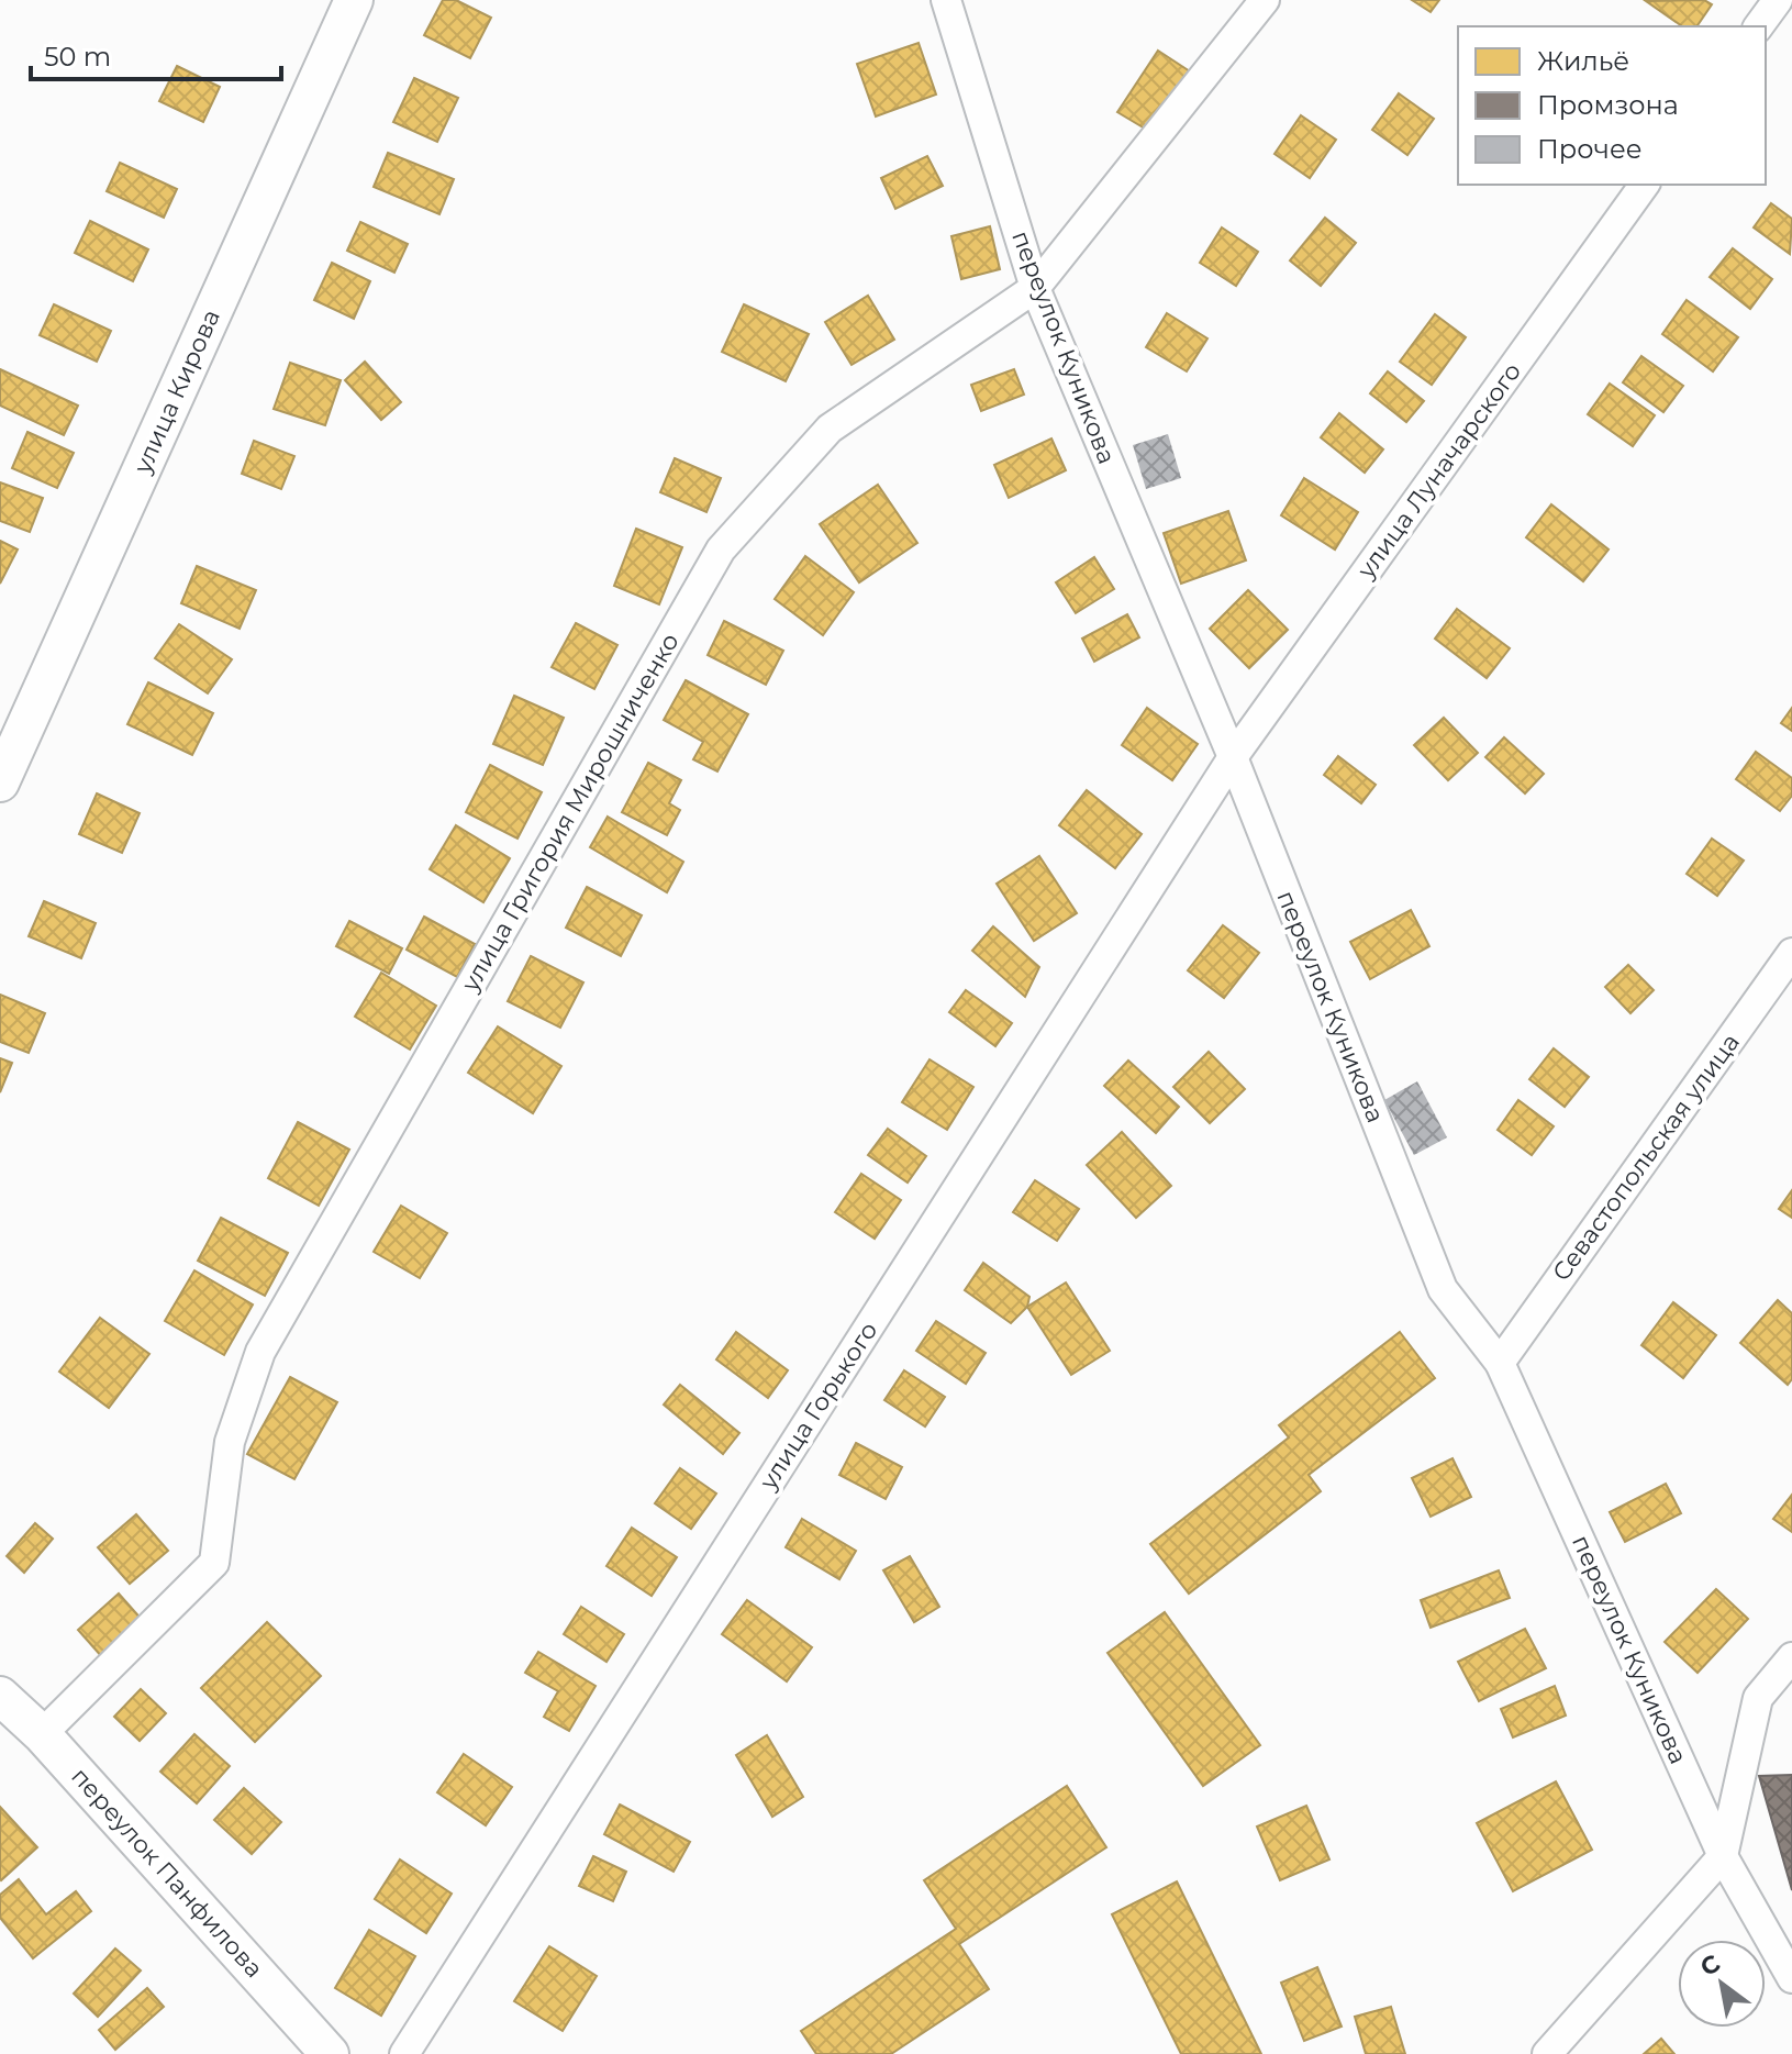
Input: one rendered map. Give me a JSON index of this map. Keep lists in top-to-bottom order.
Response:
{
  "streets": {
    "street": [
      "переулок Куникова",
      "улица Кирова",
      "улица Луначарского",
      "улица Григория Мирошниченко",
      "Севастопольская улица",
      "улица Горького",
      "переулок Панфилова"
    ]
  },
  "crossings": [
    ["переулок Куникова", "улица Луначарского"],
    ["переулок Куникова", "улица Григория Мирошниченко"],
    ["переулок Куникова", "Севастопольская улица"],
    ["переулок Куникова", "улица Горького"],
    ["улица Луначарского", "улица Горького"],
    ["улица Григория Мирошниченко", "переулок Панфилова"]
  ],
  "legend": ["Жильё", "Промзона", "Прочее"],
  "scale_bar": "50 m",
  "north": "top left"
}
